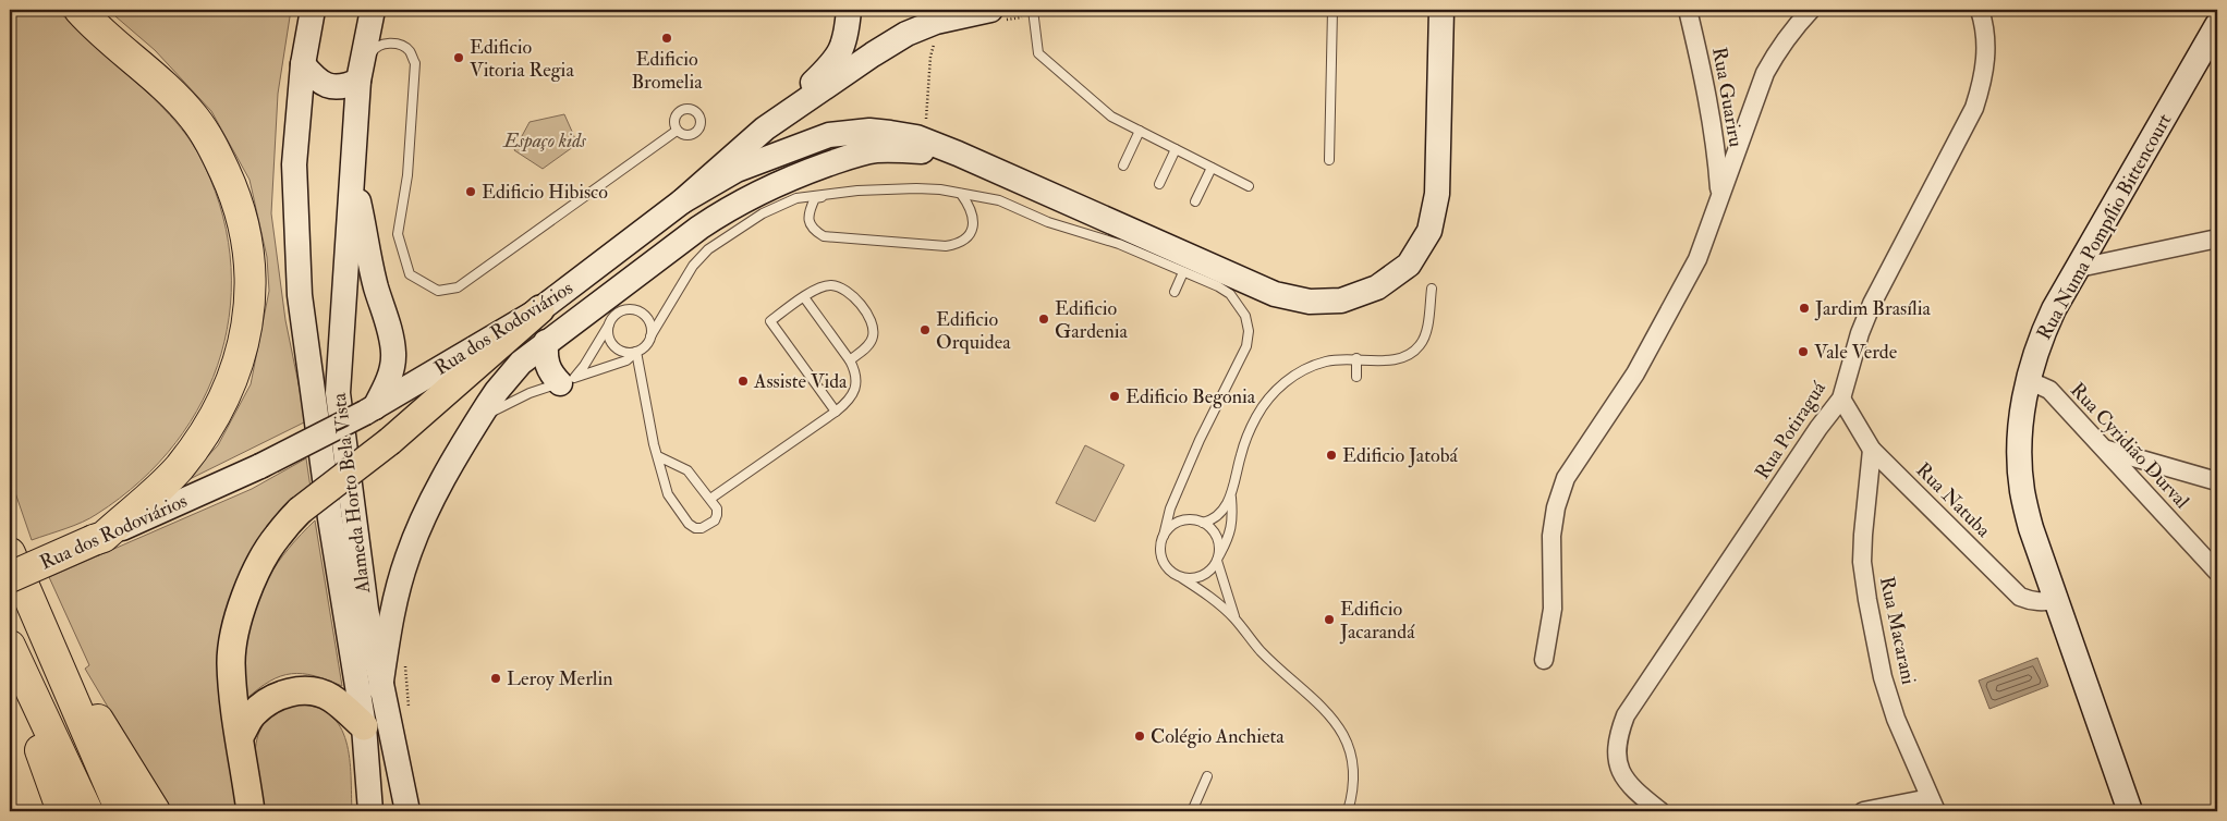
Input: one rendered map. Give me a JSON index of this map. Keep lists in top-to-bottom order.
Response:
{
  "streets": {
    "highway": ["Rua dos Rodoviários"],
    "main road": ["Rua Numa Pompílio Bittencourt", "Alameda Horto Bela Vista"],
    "street": [
      "Rua Guariru",
      "Rua Potiraguá",
      "Rua Cyridião Durval",
      "Rua Natuba",
      "Rua Macarani"
    ]
  },
  "crossings": [
    ["Rua Numa Pompílio Bittencourt", "Rua Cyridião Durval"],
    ["Rua Numa Pompílio Bittencourt", "Rua Natuba"],
    ["Rua Potiraguá", "Rua Natuba"],
    ["Rua Natuba", "Rua Macarani"]
  ],
  "parks": ["Espaço kids"],
  "places": [
    "Edificio Bromelia",
    "Edificio Vitoria Regia",
    "Edificio Hibisco",
    "Jardim Brasília",
    "Edificio Gardenia",
    "Edificio Orquidea",
    "Vale Verde",
    "Assiste Vida",
    "Edificio Begonia",
    "Edificio Jatobá",
    "Edificio Jacarandá",
    "Leroy Merlin",
    "Colégio Anchieta"
  ]
}
